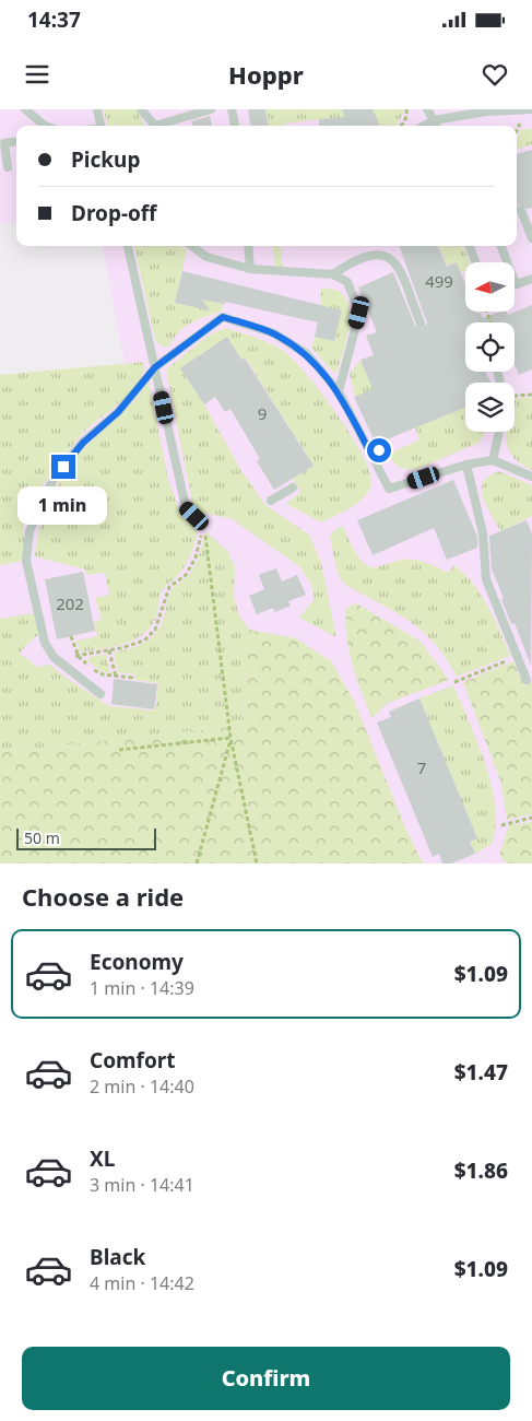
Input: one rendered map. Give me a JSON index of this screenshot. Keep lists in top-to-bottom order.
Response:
{
  "house_numbers": [
    "499",
    "9",
    "202",
    "7"
  ],
  "scale_bar": "50 m",
  "north": "left",
  "page": {
    "status": "14:37",
    "header": "Hoppr",
    "banner": ["Pickup", "Drop-off"],
    "bubble": "1 min",
    "scale": "50 m",
    "heading": "Choose a ride",
    "list": [
      {
        "name": "Economy",
        "note": "1 min · 14:39",
        "value": "$1.09"
      },
      {
        "name": "Comfort",
        "note": "2 min · 14:40",
        "value": "$1.47"
      },
      {
        "name": "XL",
        "note": "3 min · 14:41",
        "value": "$1.86"
      },
      {
        "name": "Black",
        "note": "4 min · 14:42",
        "value": "$1.09"
      }
    ],
    "buttons": "Confirm"
  }
}
